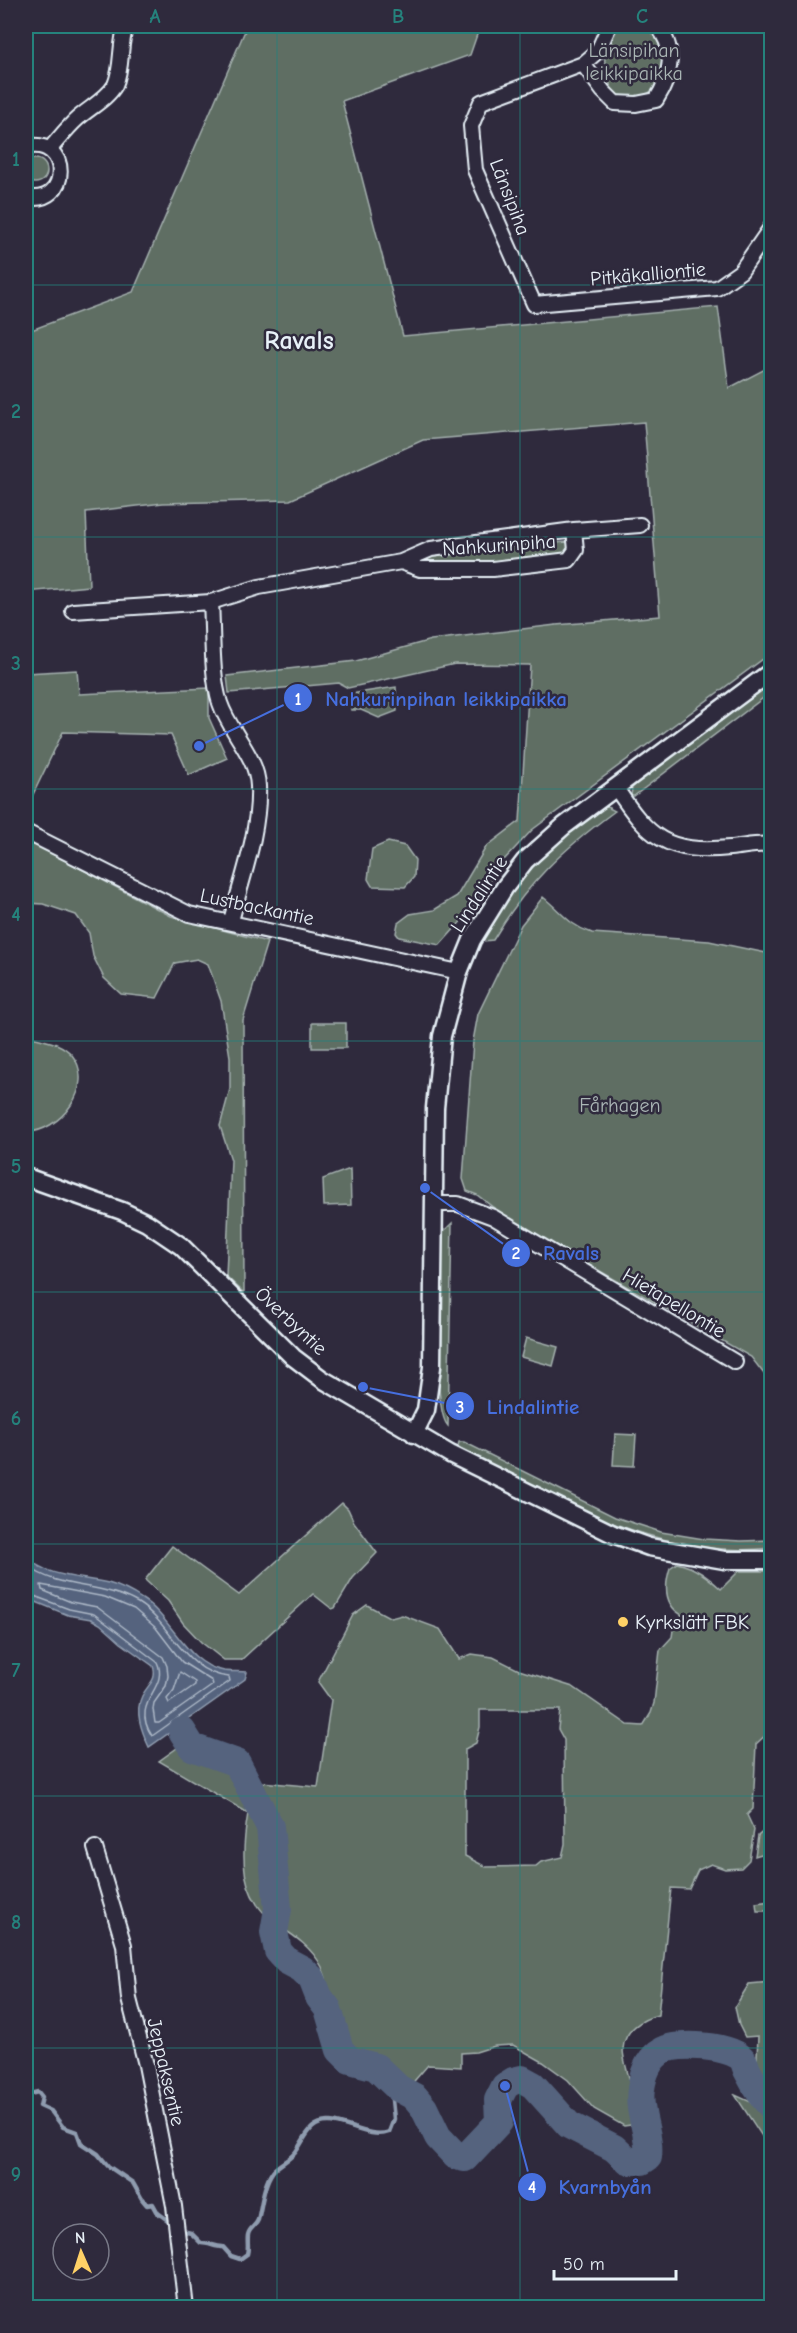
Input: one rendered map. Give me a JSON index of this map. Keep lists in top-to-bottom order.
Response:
{
  "streets": {
    "street": [
      "Länsipiha",
      "Pitkäkalliontie",
      "Nahkurinpiha",
      "Lindalintie",
      "Lustbackantie",
      "Hietapellontie",
      "Överbyntie",
      "Jeppaksentie"
    ]
  },
  "crossings": [
    ["Länsipiha", "Pitkäkalliontie"],
    ["Lindalintie", "Lustbackantie"],
    ["Lindalintie", "Hietapellontie"],
    ["Lindalintie", "Överbyntie"]
  ],
  "districts": ["Ravals"],
  "parks": ["Länsipihan leikkipaikka", "Fårhagen"],
  "places": [
    "Nahkurinpihan leikkipaikka",
    "Ravals",
    "Lindalintie",
    "Kyrkslätt FBK",
    "Kvarnbyån"
  ],
  "scale_bar": "50 m",
  "north": "top",
  "grid": {
    "columns": ["A", "B", "C"],
    "rows": [
      "1",
      "2",
      "3",
      "4",
      "5",
      "6",
      "7",
      "8",
      "9"
    ]
  }
}
